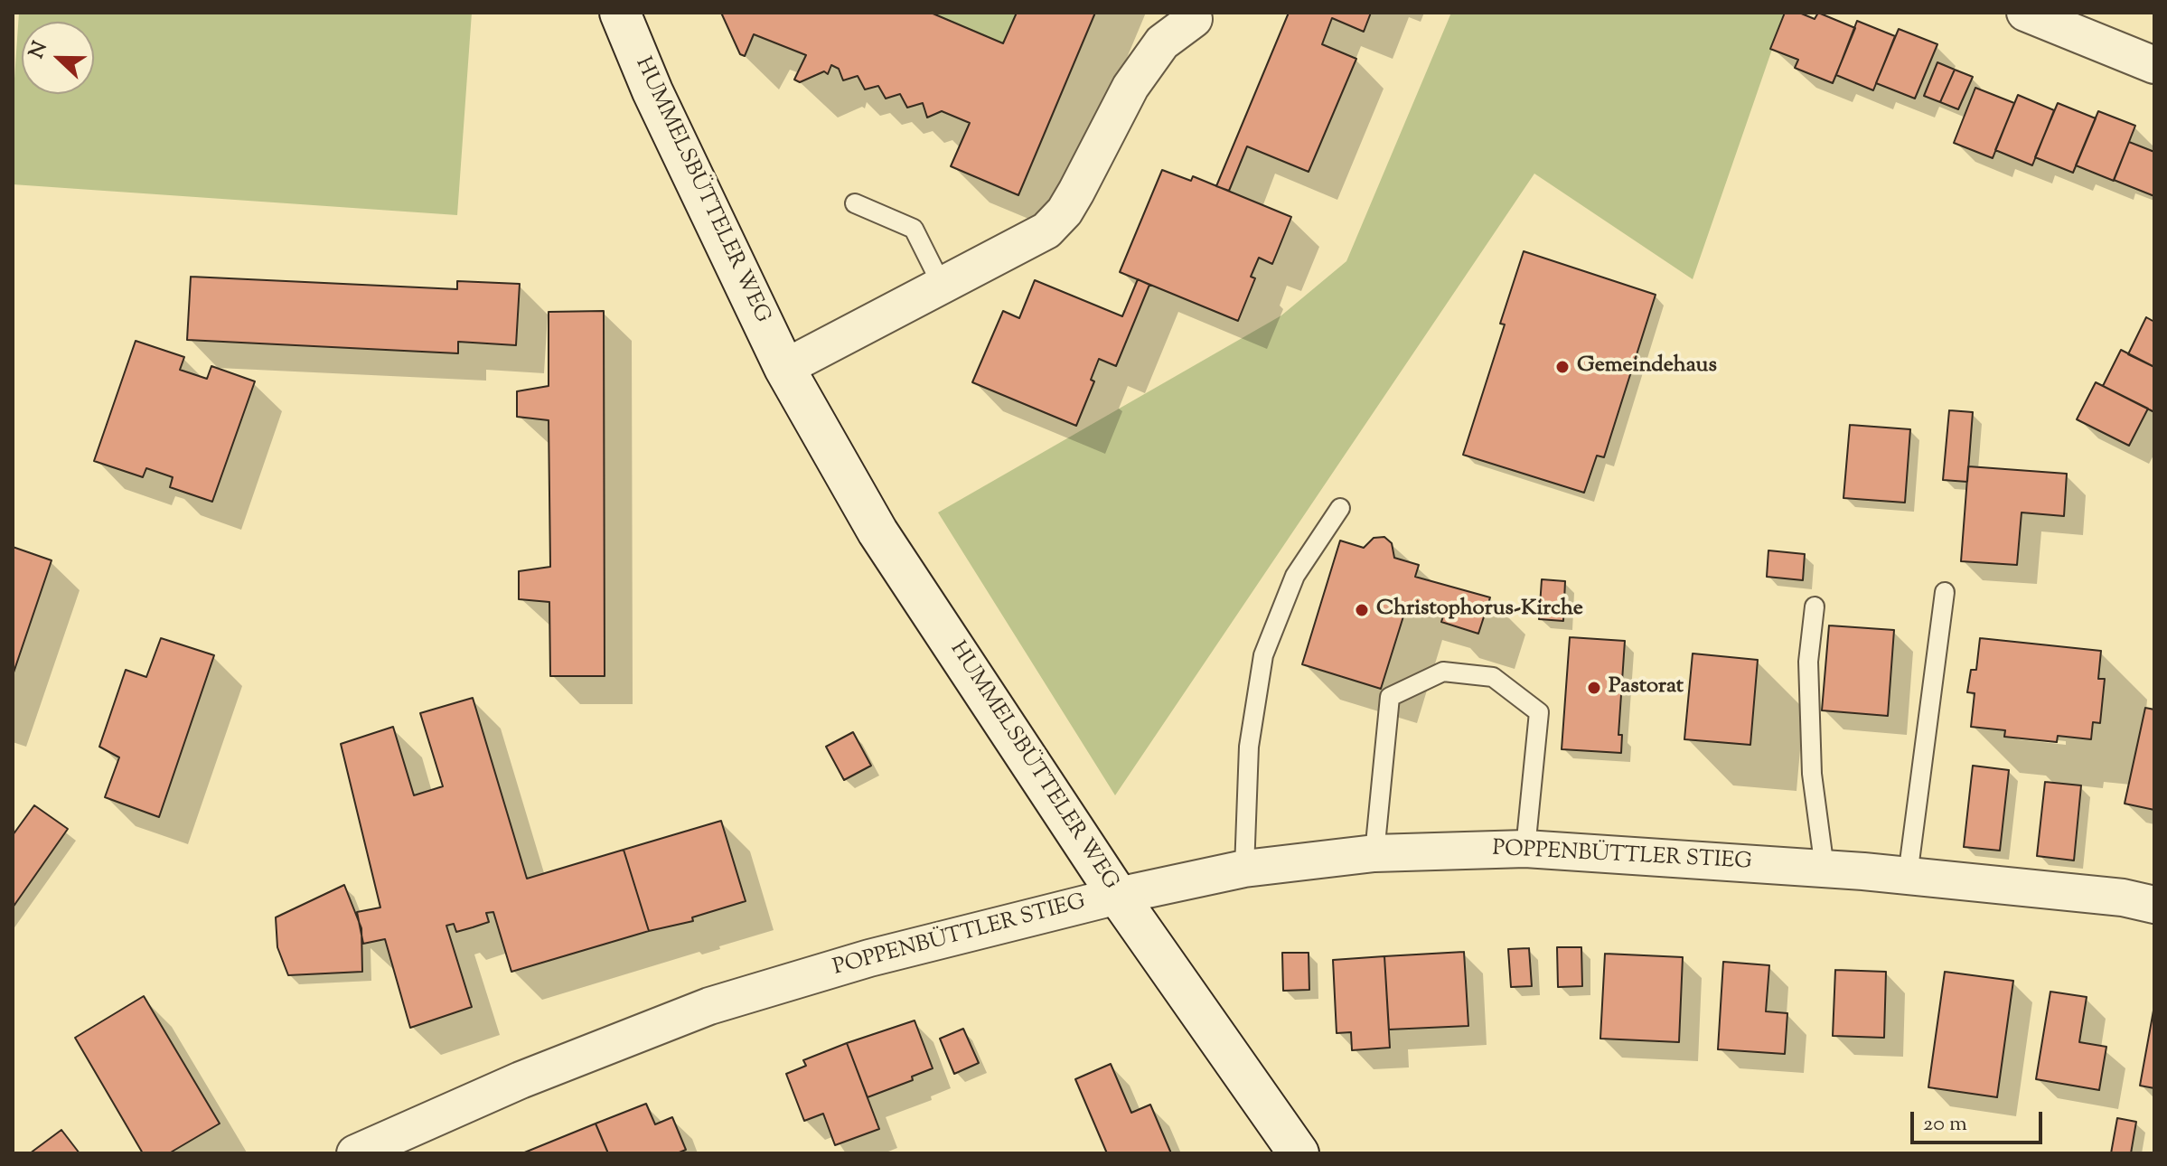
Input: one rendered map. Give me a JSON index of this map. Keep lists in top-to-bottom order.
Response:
{
  "streets": {
    "street": ["HUMMELSBÜTTELER WEG", "POPPENBÜTTLER STIEG"]
  },
  "crossings": [
    ["HUMMELSBÜTTELER WEG", "POPPENBÜTTLER STIEG"]
  ],
  "places": ["Gemeindehaus", "Christophorus-Kirche", "Pastorat"],
  "scale_bar": "20 m",
  "north": "left"
}
